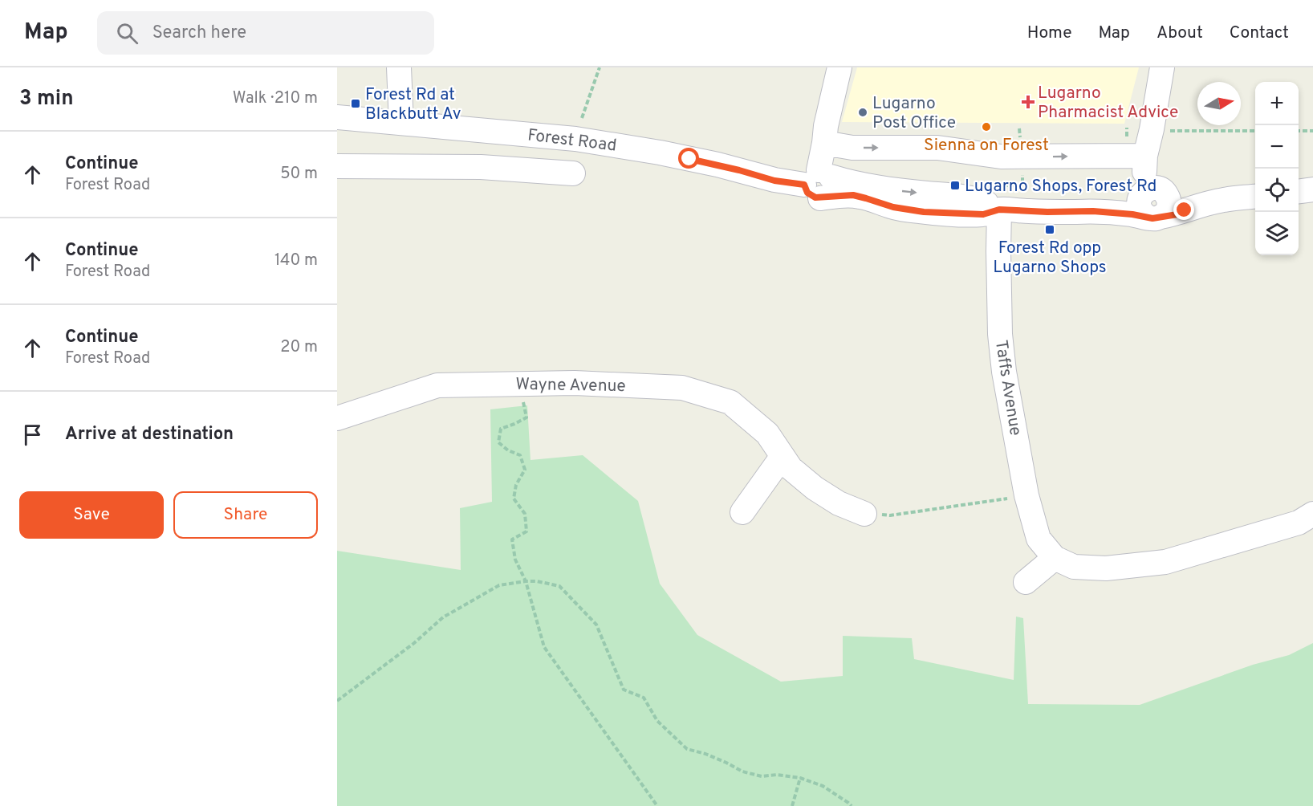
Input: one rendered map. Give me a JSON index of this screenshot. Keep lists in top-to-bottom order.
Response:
{
  "streets": {
    "street": ["Forest Road", "Wayne Avenue", "Taffs Avenue"]
  },
  "crossings": [
    ["Forest Road", "Taffs Avenue"]
  ],
  "places": {
    "health": ["Lugarno Pharmacist Advice"],
    "transit": ["Forest Rd at Blackbutt Av", "Lugarno Shops, Forest Rd", "Forest Rd opp Lugarno Shops"],
    "other": ["Lugarno Post Office", "Sienna on Forest"]
  },
  "north": "right",
  "page": {
    "header": "Map",
    "search": "Search here",
    "nav": [
      "Home",
      "Map",
      "About",
      "Contact"
    ],
    "heading": ["3 min", "Walk · 210 m"],
    "map_buttons": ["+", "−"],
    "list": [
      ["Continue", "Forest Road", "50 m"],
      ["Continue", "Forest Road", "140 m"],
      ["Continue", "Forest Road", "20 m"],
      "Arrive at destination"
    ],
    "buttons": ["Save", "Share"]
  }
}
